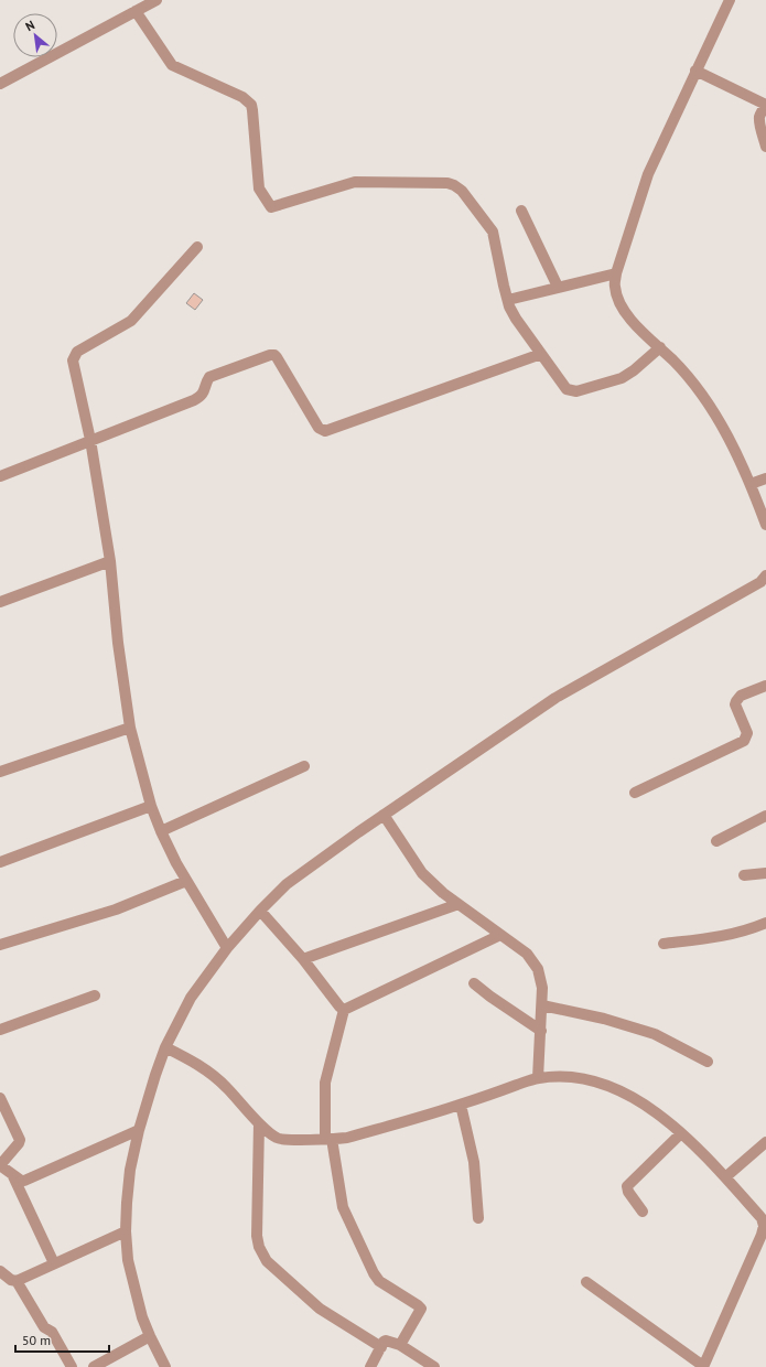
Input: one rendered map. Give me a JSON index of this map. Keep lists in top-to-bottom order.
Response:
{
  "scale_bar": "50 m",
  "north": "top left"
}
